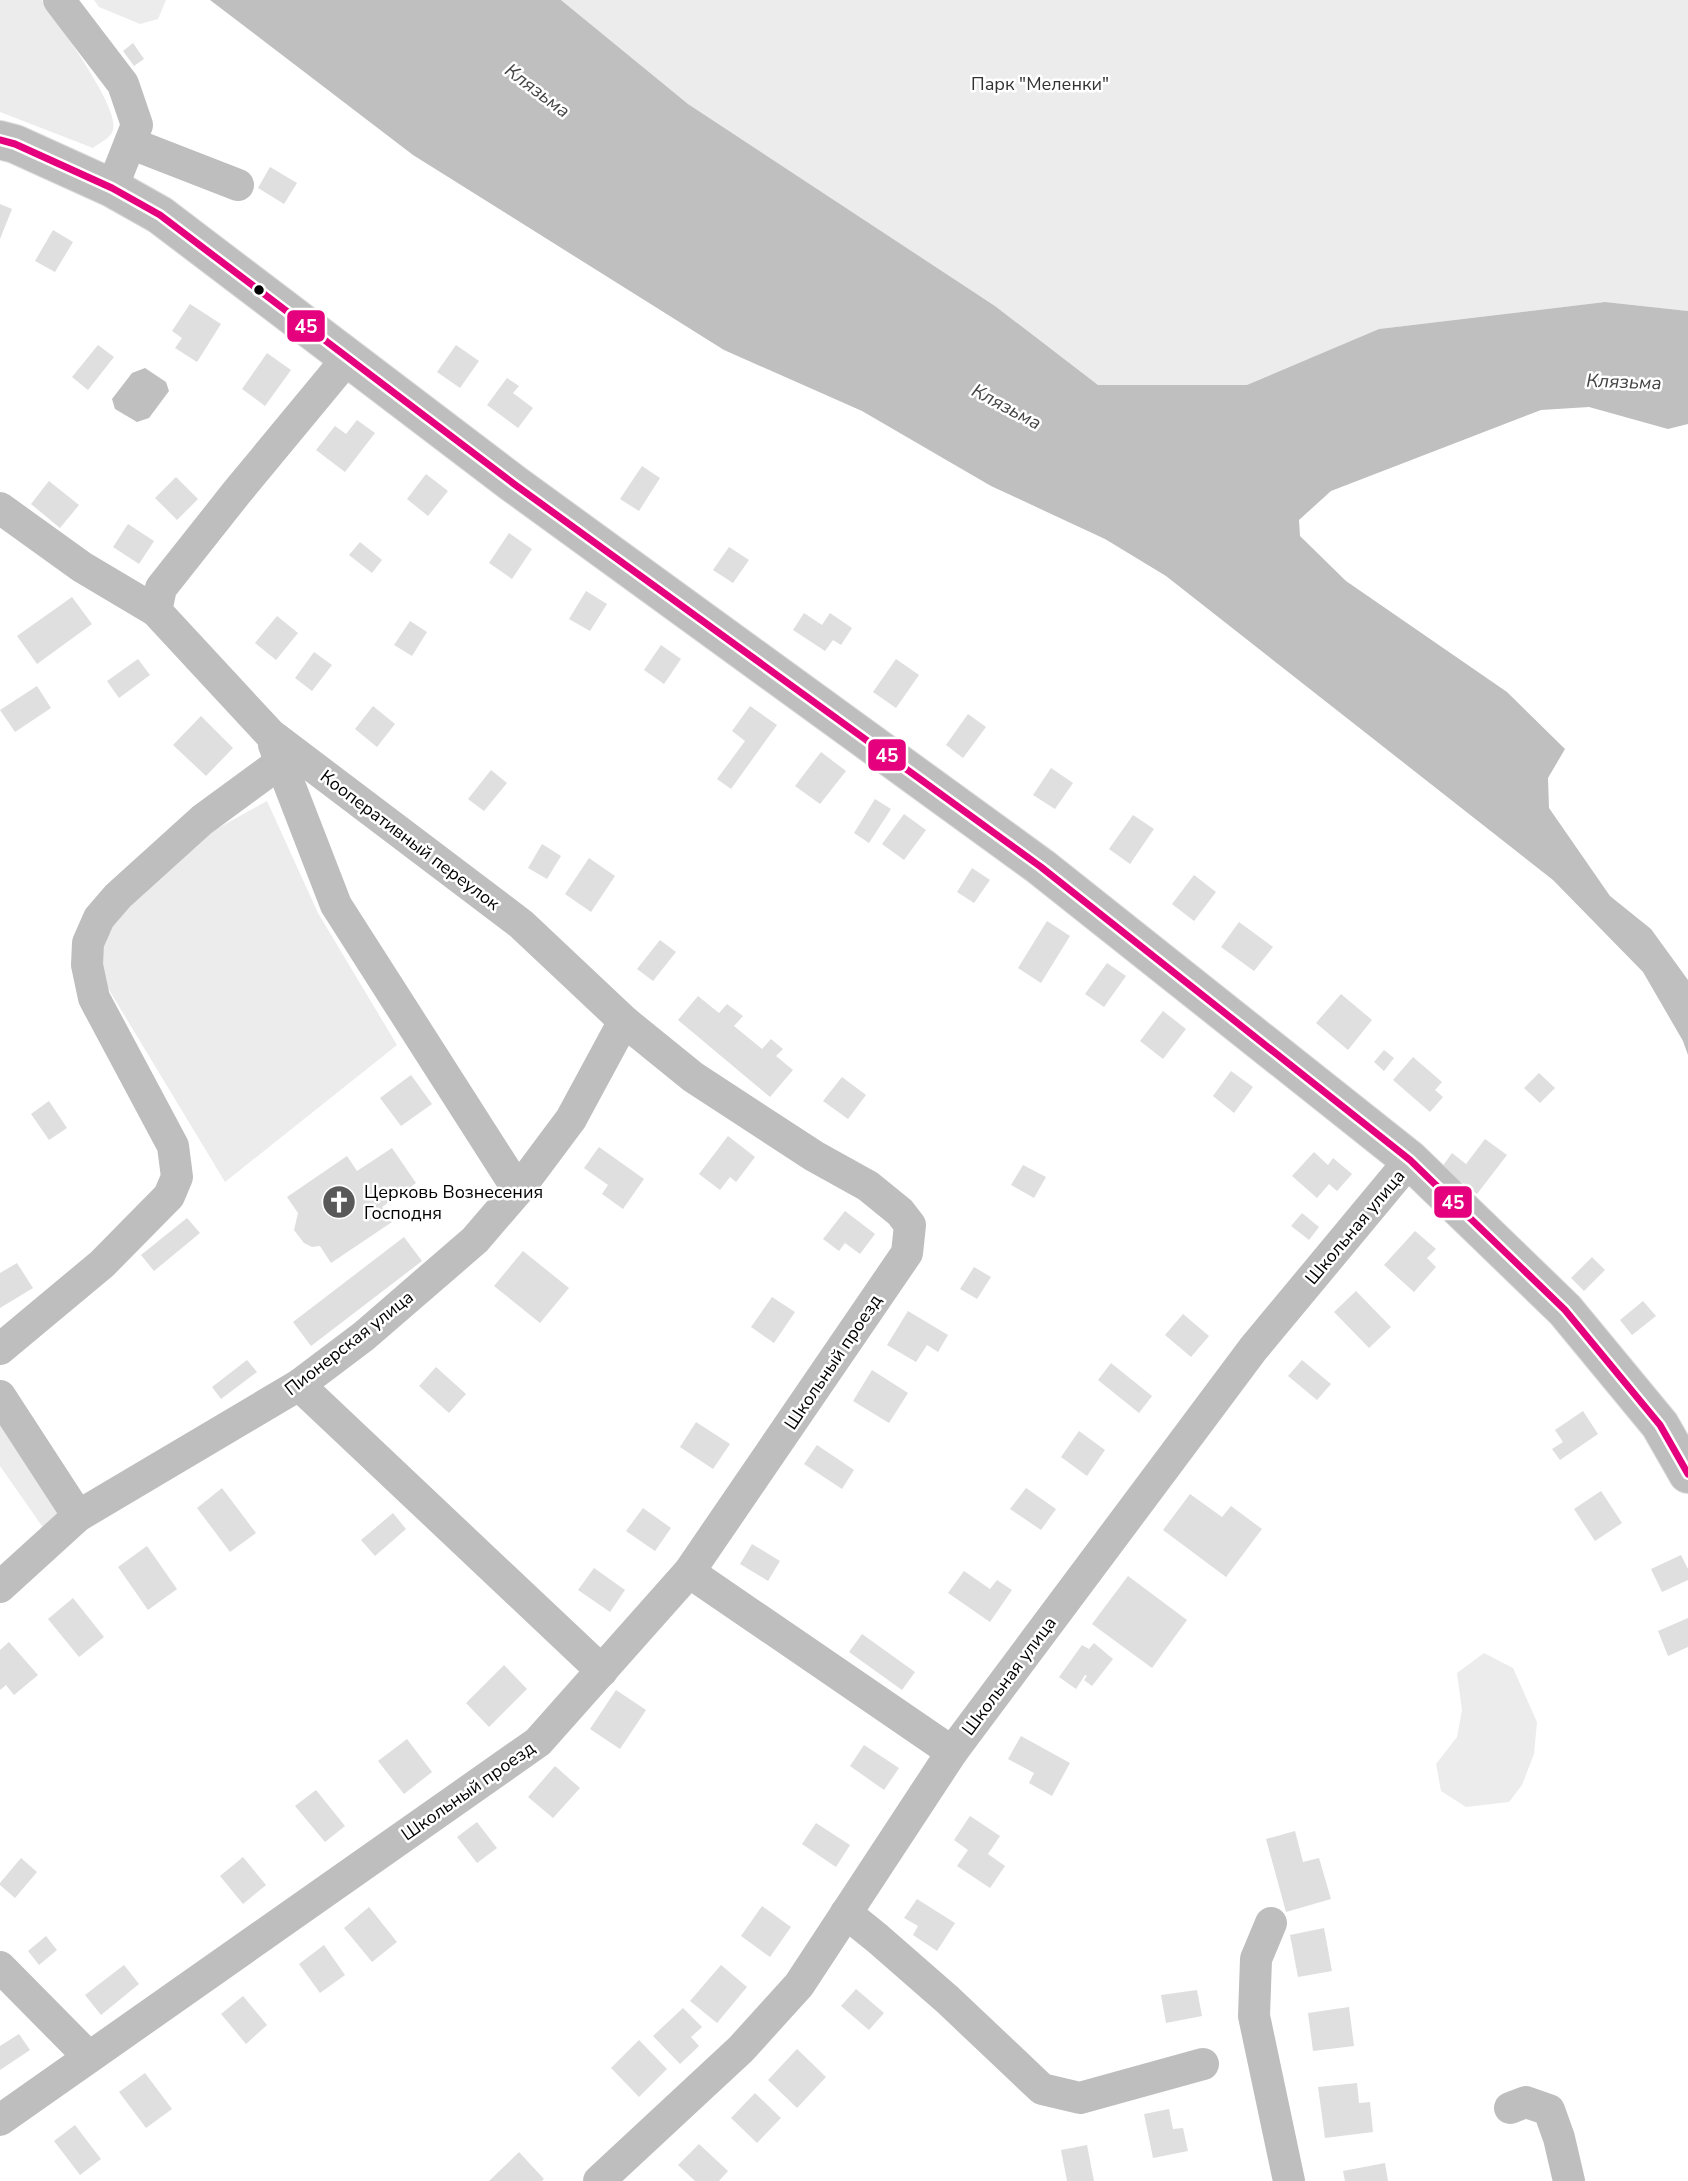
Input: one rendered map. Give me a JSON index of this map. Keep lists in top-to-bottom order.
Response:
{
  "streets": {
    "street": [
      "Кооперативный переулок",
      "Школьная улица",
      "Пионерская улица",
      "Школьный проезд"
    ]
  },
  "crossings": [
    ["Кооперативный переулок", "Пионерская улица"],
    ["Кооперативный переулок", "Школьный проезд"]
  ],
  "water": ["Клязьма"],
  "parks": ["Парк \"Меленки\""],
  "places": {
    "church": ["Церковь Вознесения Господня"]
  },
  "lines": ["transit line 45"]
}
